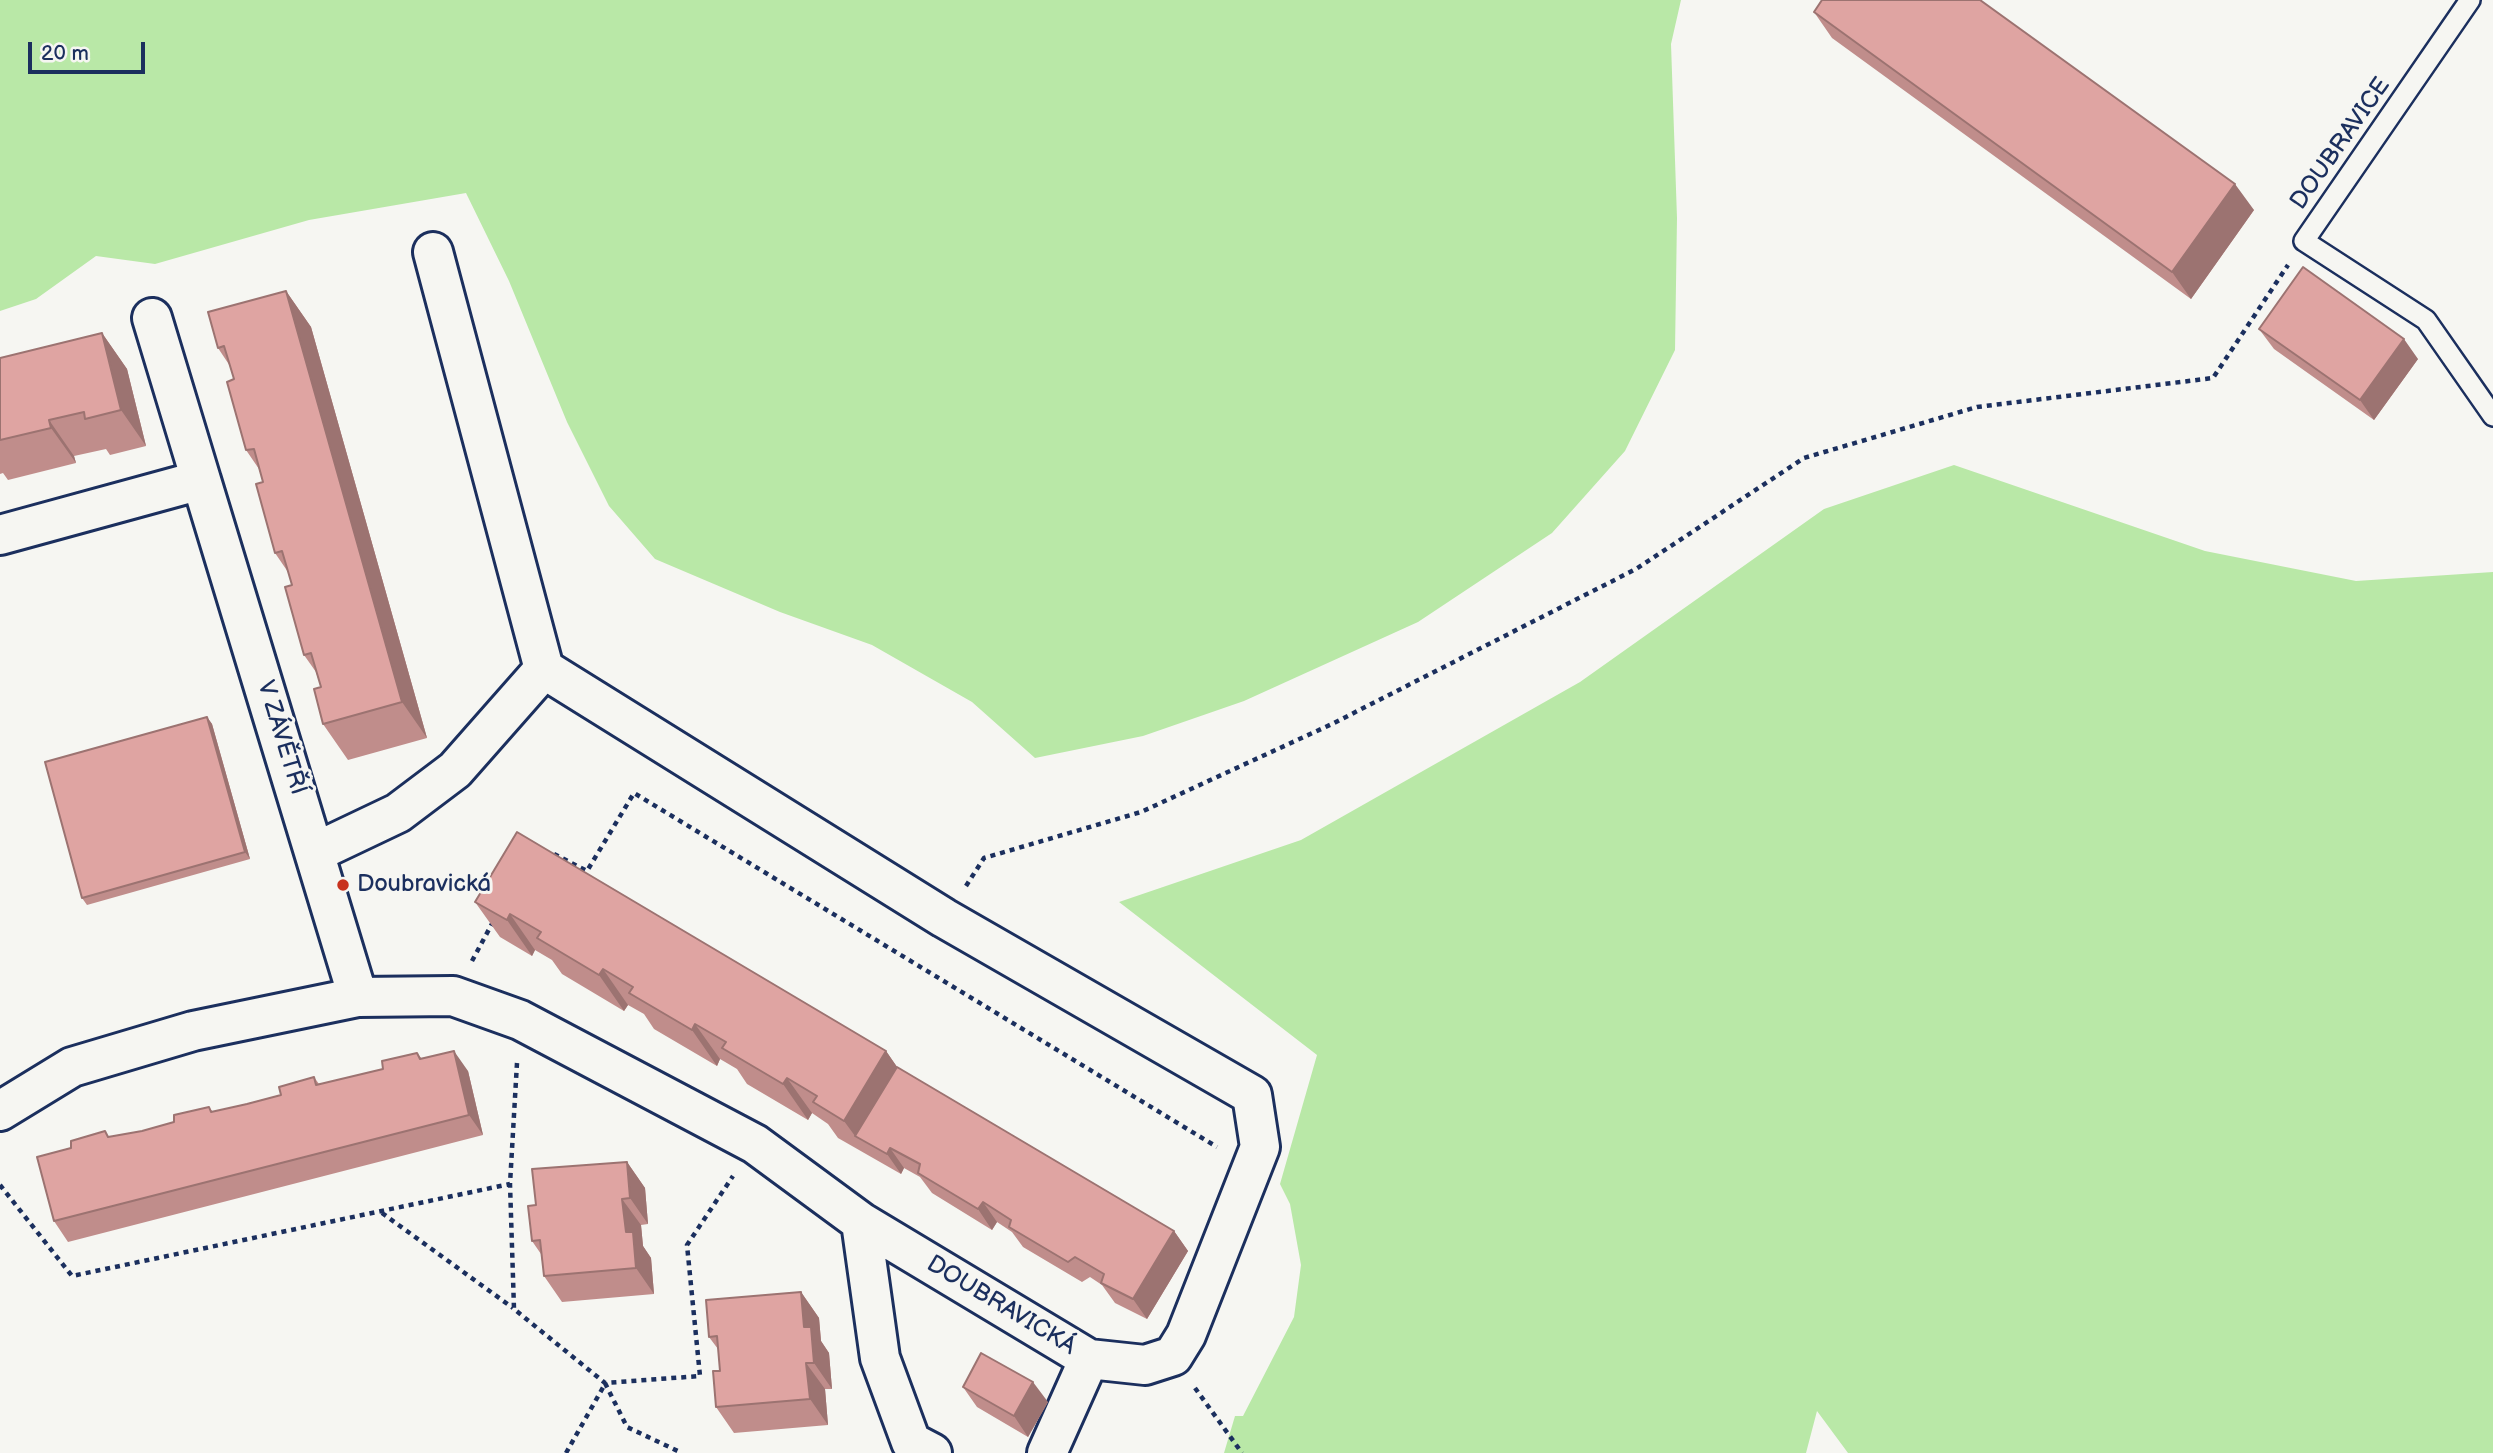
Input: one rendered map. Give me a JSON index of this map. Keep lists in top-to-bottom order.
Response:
{
  "streets": {
    "street": ["V ZÁVĚTŘÍ", "DOUBRAVICKÁ"],
    "lane": ["DOUBRAVICE"]
  },
  "crossings": [
    ["V ZÁVĚTŘÍ", "DOUBRAVICKÁ"]
  ],
  "places": ["Doubravická"],
  "scale_bar": "20 m"
}
